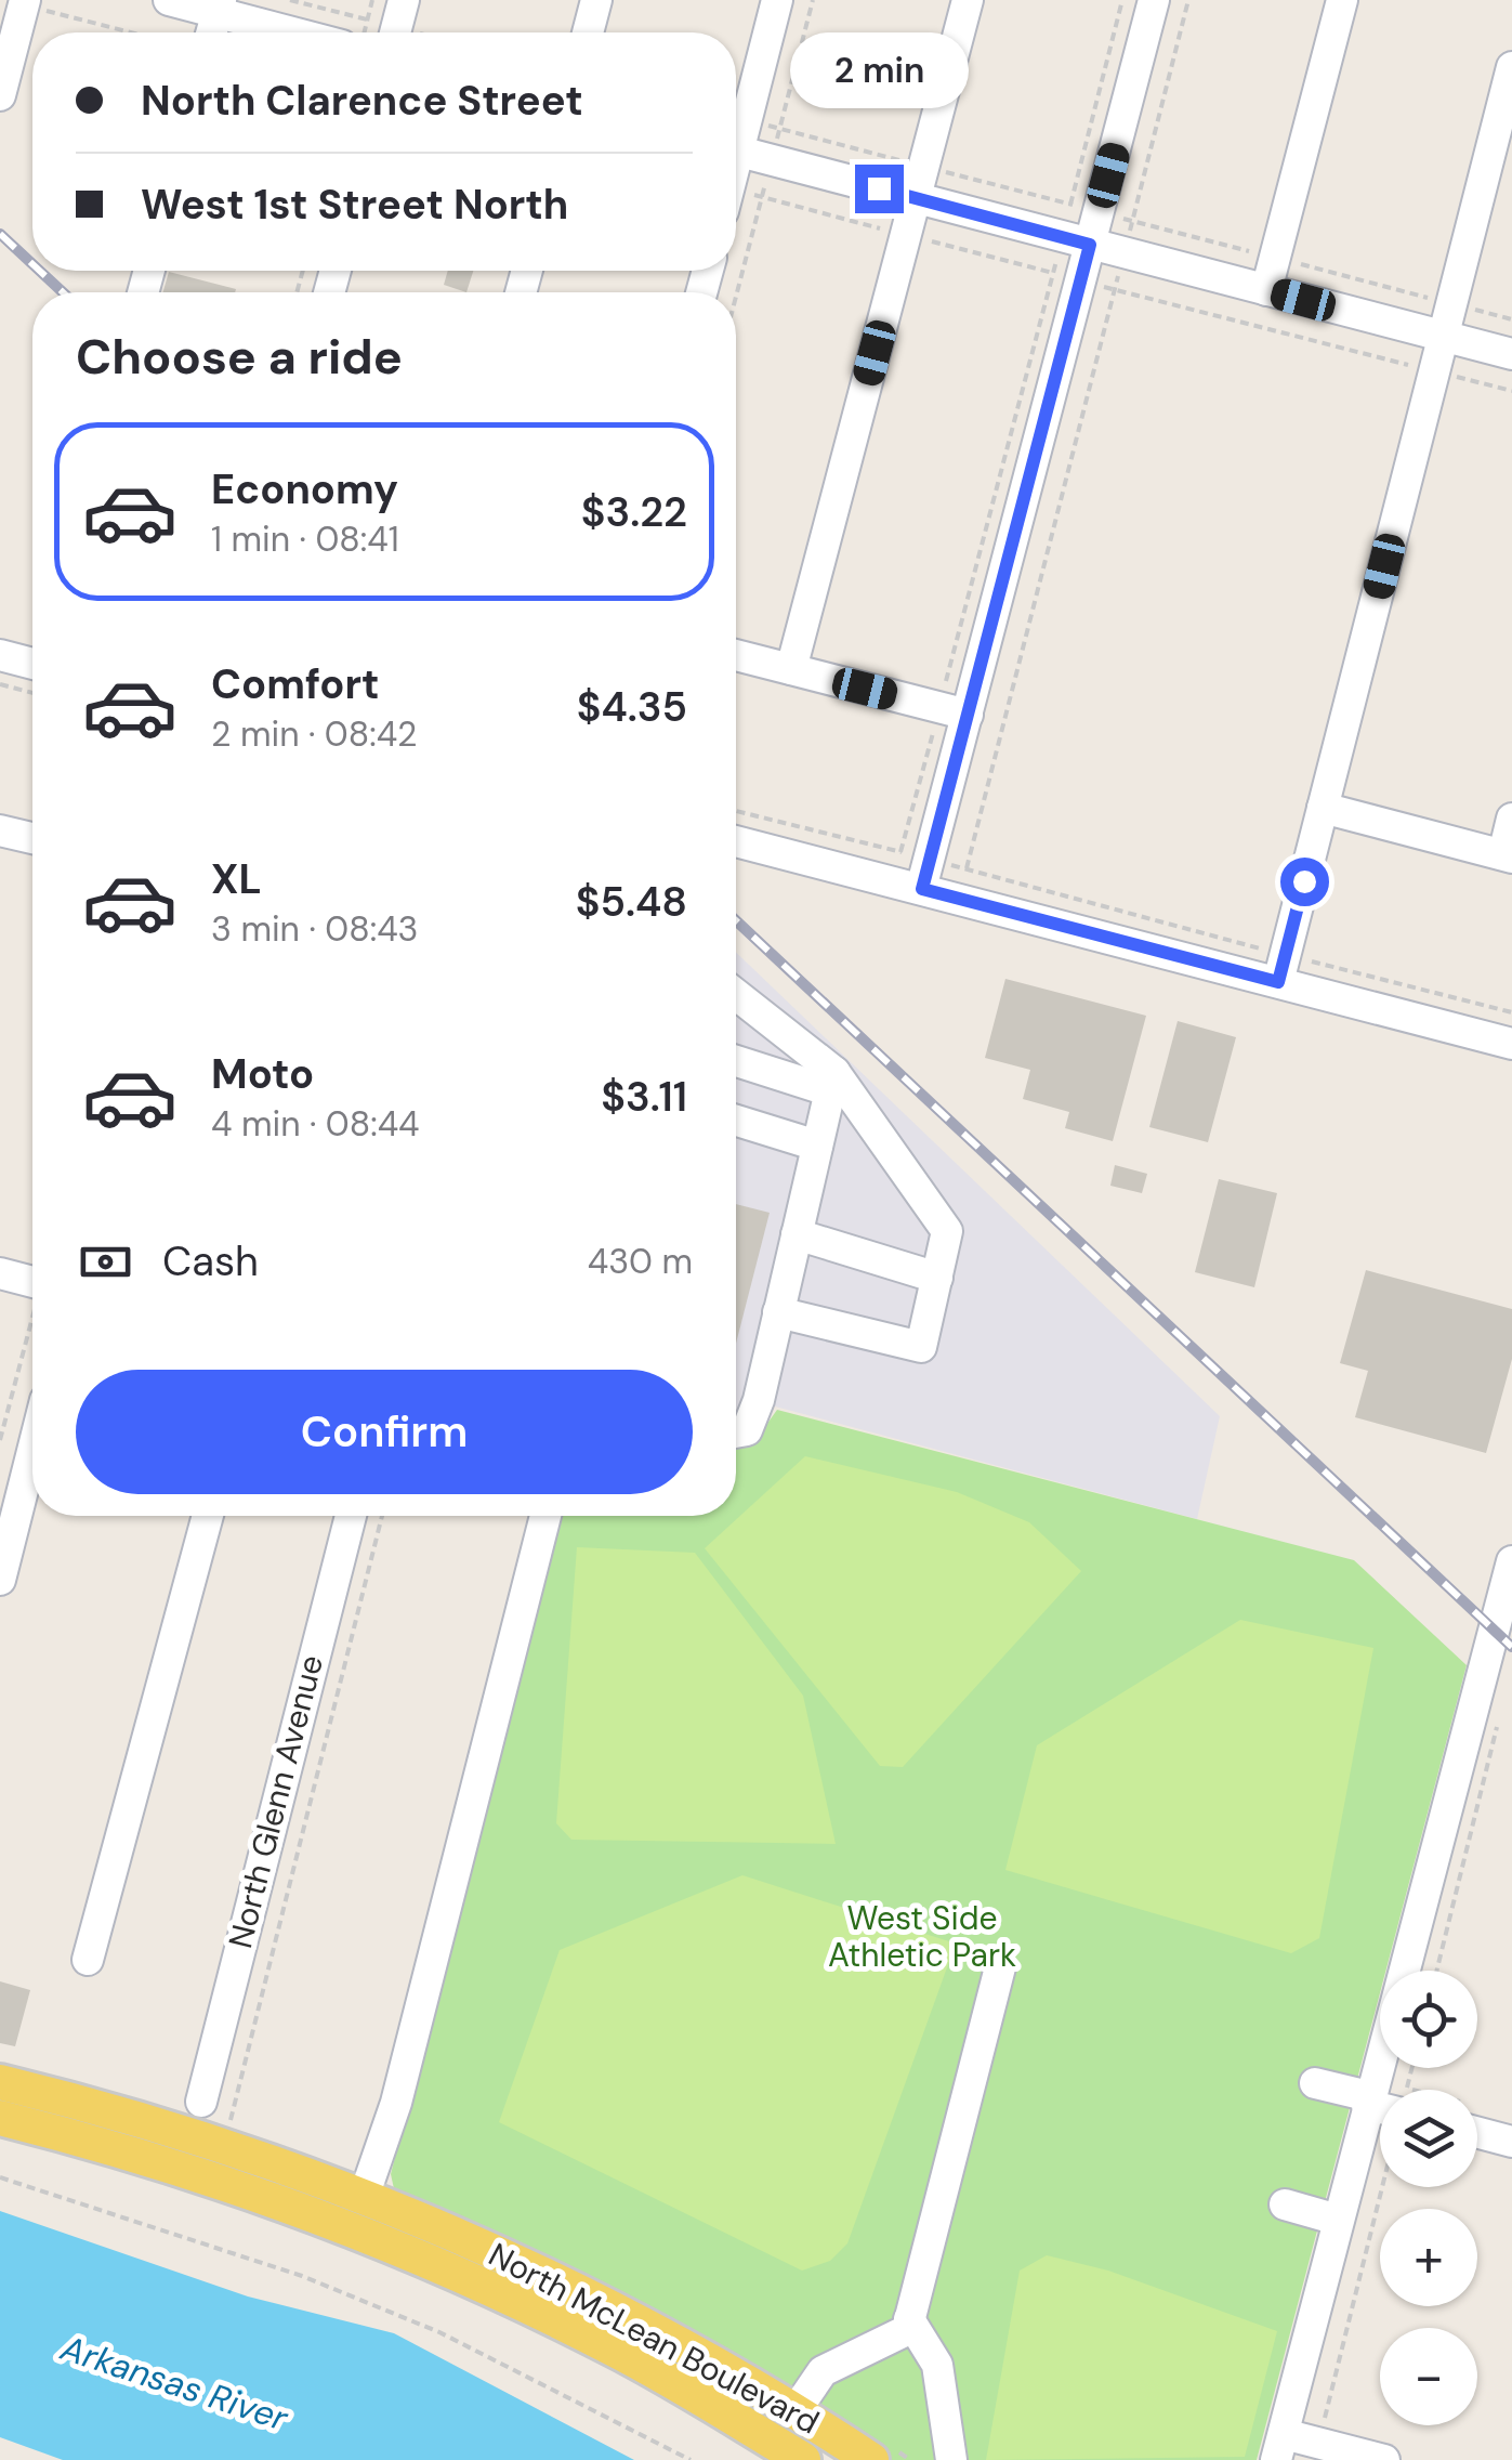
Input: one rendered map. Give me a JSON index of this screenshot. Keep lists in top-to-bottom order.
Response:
{
  "streets": {
    "main road": ["North McLean Boulevard"],
    "street": ["North Glenn Avenue"]
  },
  "water": ["Arkansas River"],
  "parks": ["West Side Athletic Park"],
  "page": {
    "bubble": "2 min",
    "banner": ["North Clarence Street", "West 1st Street North"],
    "heading": "Choose a ride",
    "list": [
      {
        "name": "Economy",
        "note": "1 min · 08:41",
        "value": "$3.22"
      },
      {
        "name": "Comfort",
        "note": "2 min · 08:42",
        "value": "$4.35"
      },
      {
        "name": "XL",
        "note": "3 min · 08:43",
        "value": "$5.48"
      },
      {
        "name": "Moto",
        "note": "4 min · 08:44",
        "value": "$3.11"
      }
    ],
    "pay": ["Cash", "430 m"],
    "buttons": "Confirm",
    "map_buttons": ["+", "−"]
  }
}
